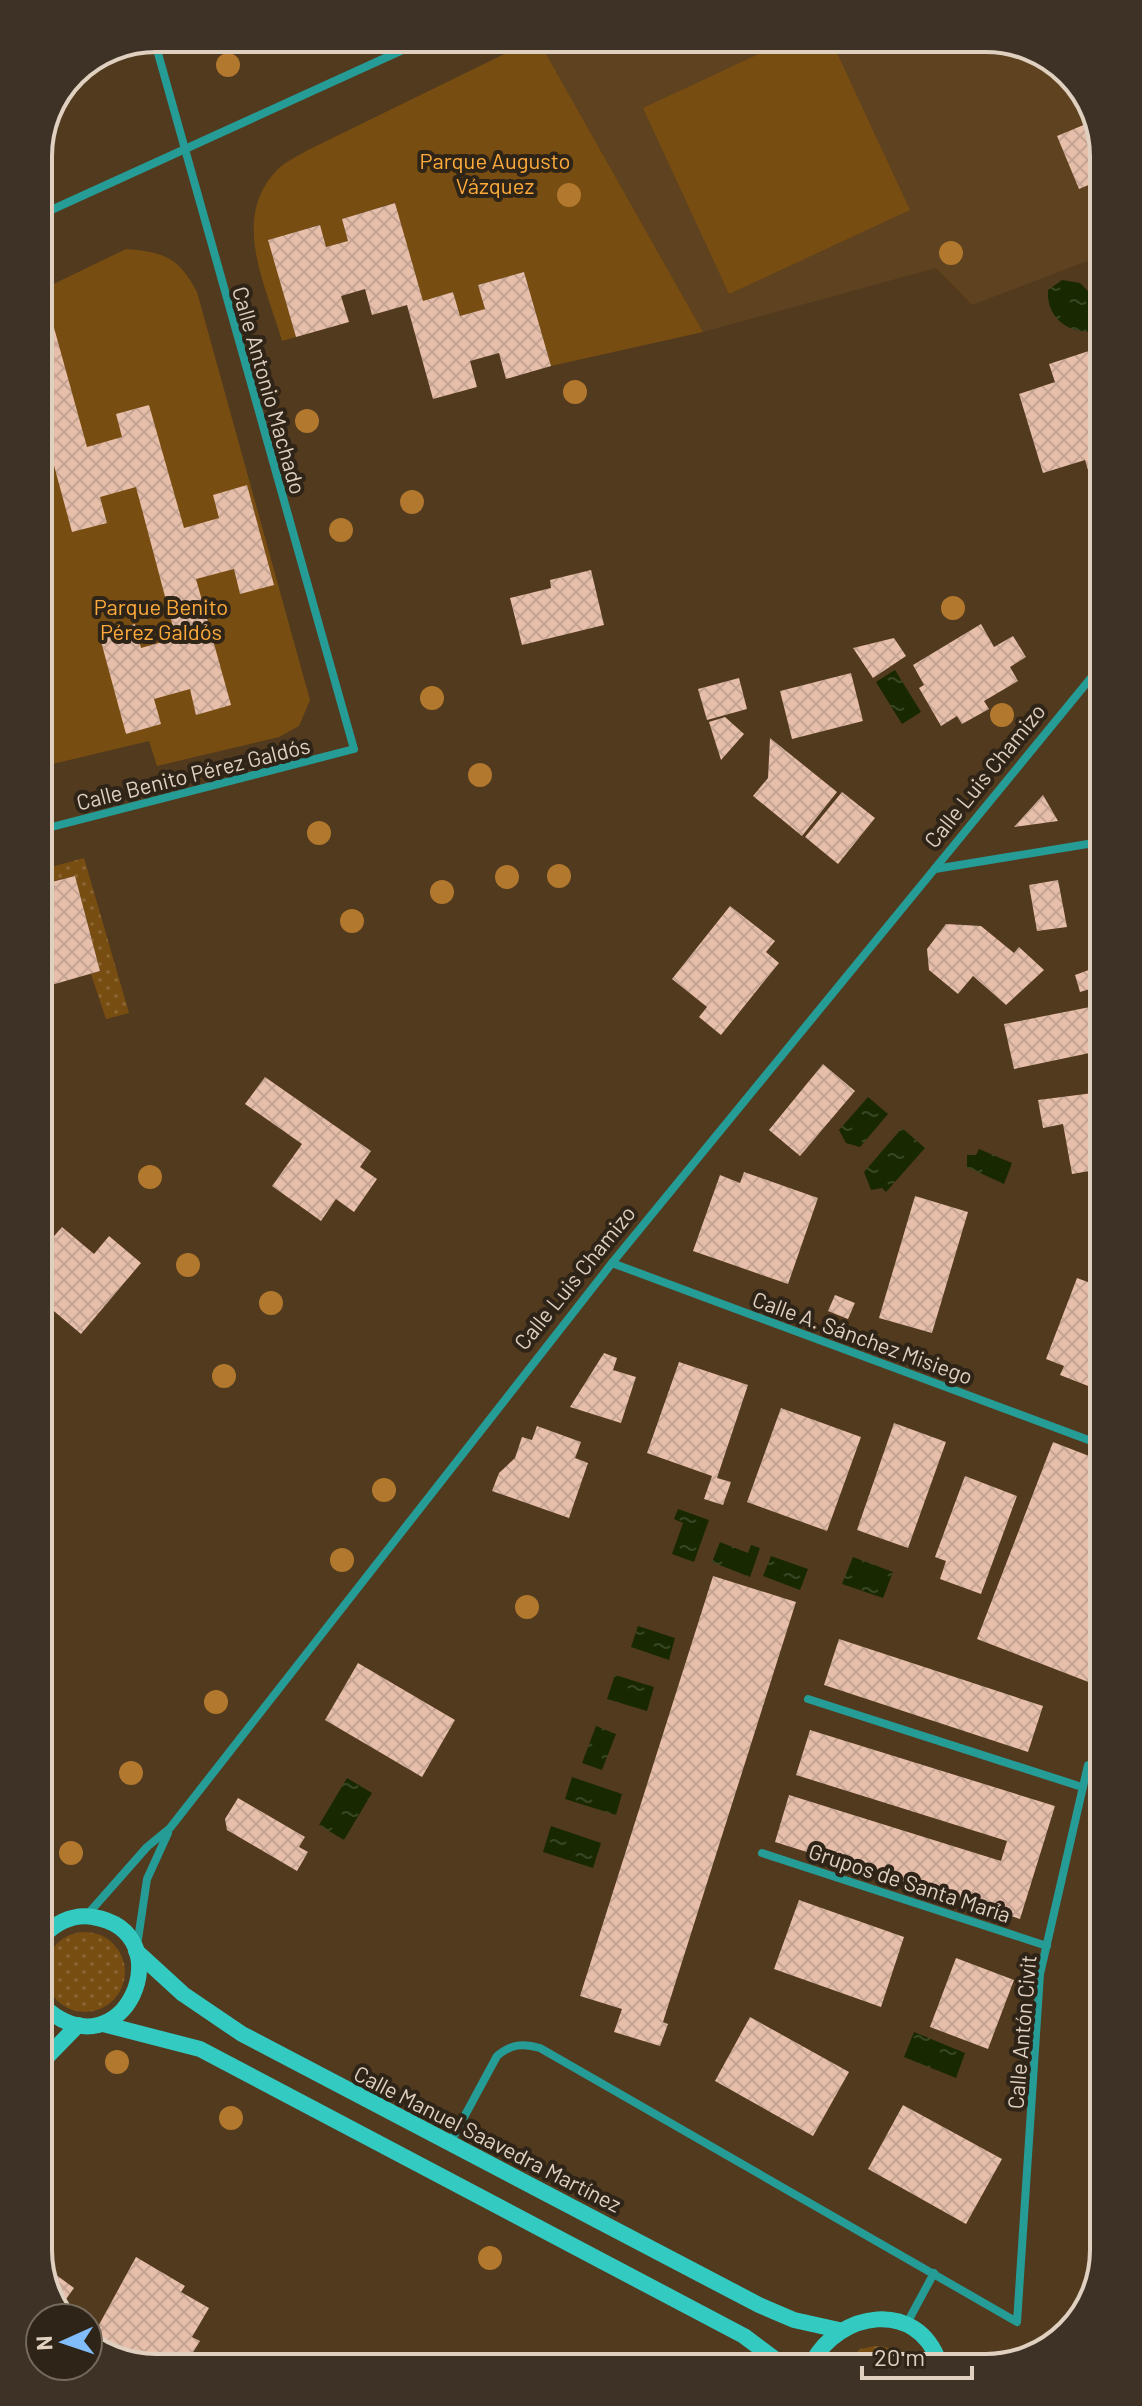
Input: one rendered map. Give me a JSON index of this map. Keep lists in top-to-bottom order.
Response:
{
  "streets": {
    "main road": ["Calle Manuel Saavedra Martínez"],
    "street": [
      "Calle Antonio Machado",
      "Calle Benito Pérez Galdós",
      "Calle Luis Chamizo",
      "Calle A. Sánchez Misiego",
      "Grupos de Santa María",
      "Calle Antón Civit"
    ]
  },
  "crossings": [
    ["Calle Antonio Machado", "Calle Benito Pérez Galdós"],
    ["Calle Luis Chamizo", "Calle A. Sánchez Misiego"],
    ["Calle Luis Chamizo", "Calle Manuel Saavedra Martínez"],
    ["Grupos de Santa María", "Calle Antón Civit"]
  ],
  "parks": ["Parque Augusto Vázquez", "Parque Benito Pérez Galdós"],
  "scale_bar": "20 m",
  "north": "left"
}
